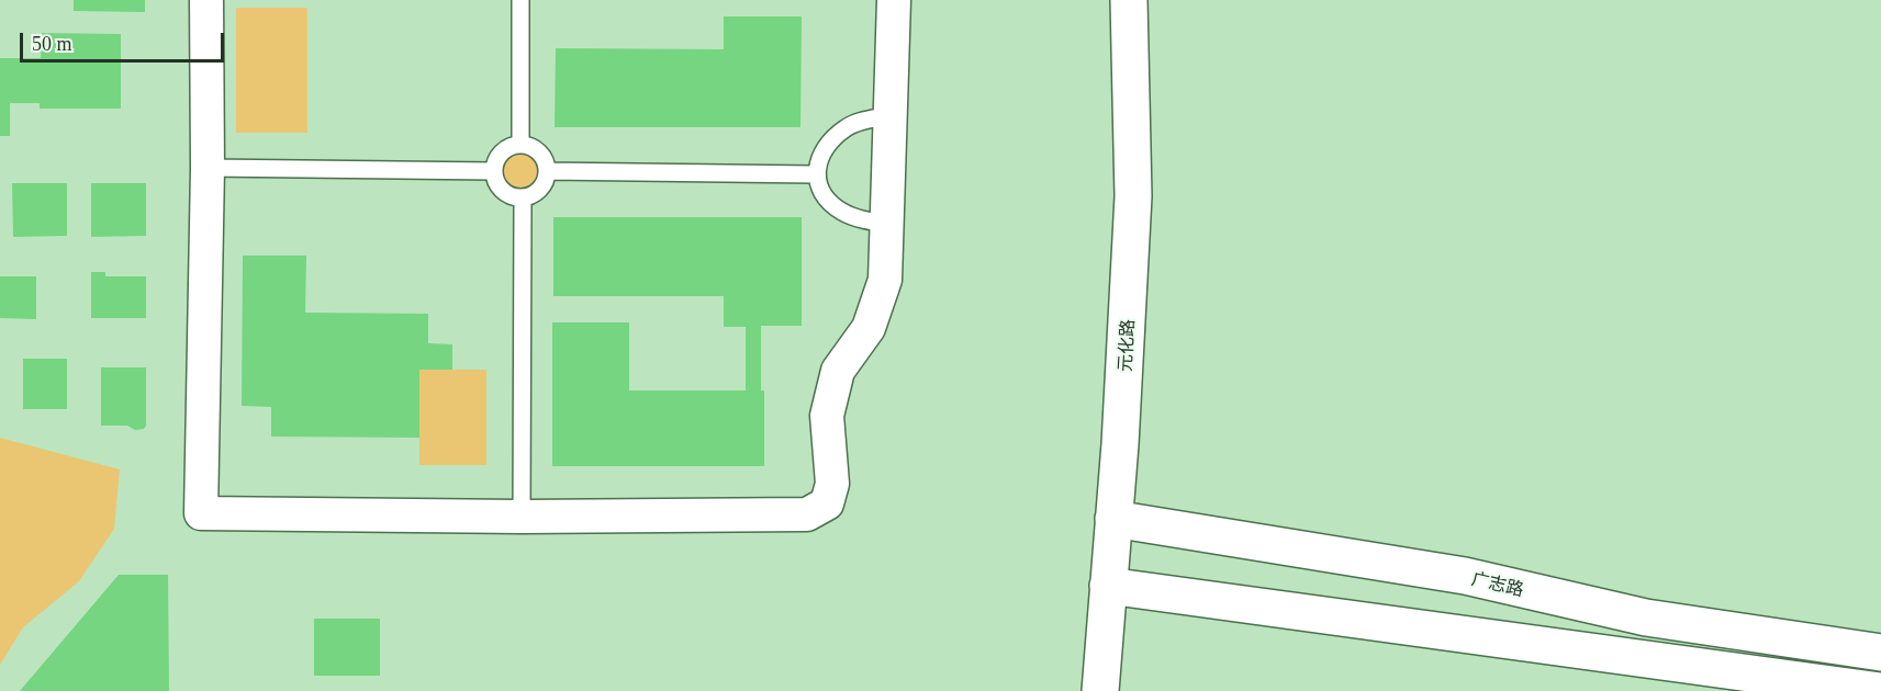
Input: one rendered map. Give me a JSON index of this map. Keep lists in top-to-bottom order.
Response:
{
  "streets": {
    "street": ["元化路", "广志路"]
  },
  "crossings": [
    ["元化路", "广志路"]
  ],
  "scale_bar": "50 m"
}
